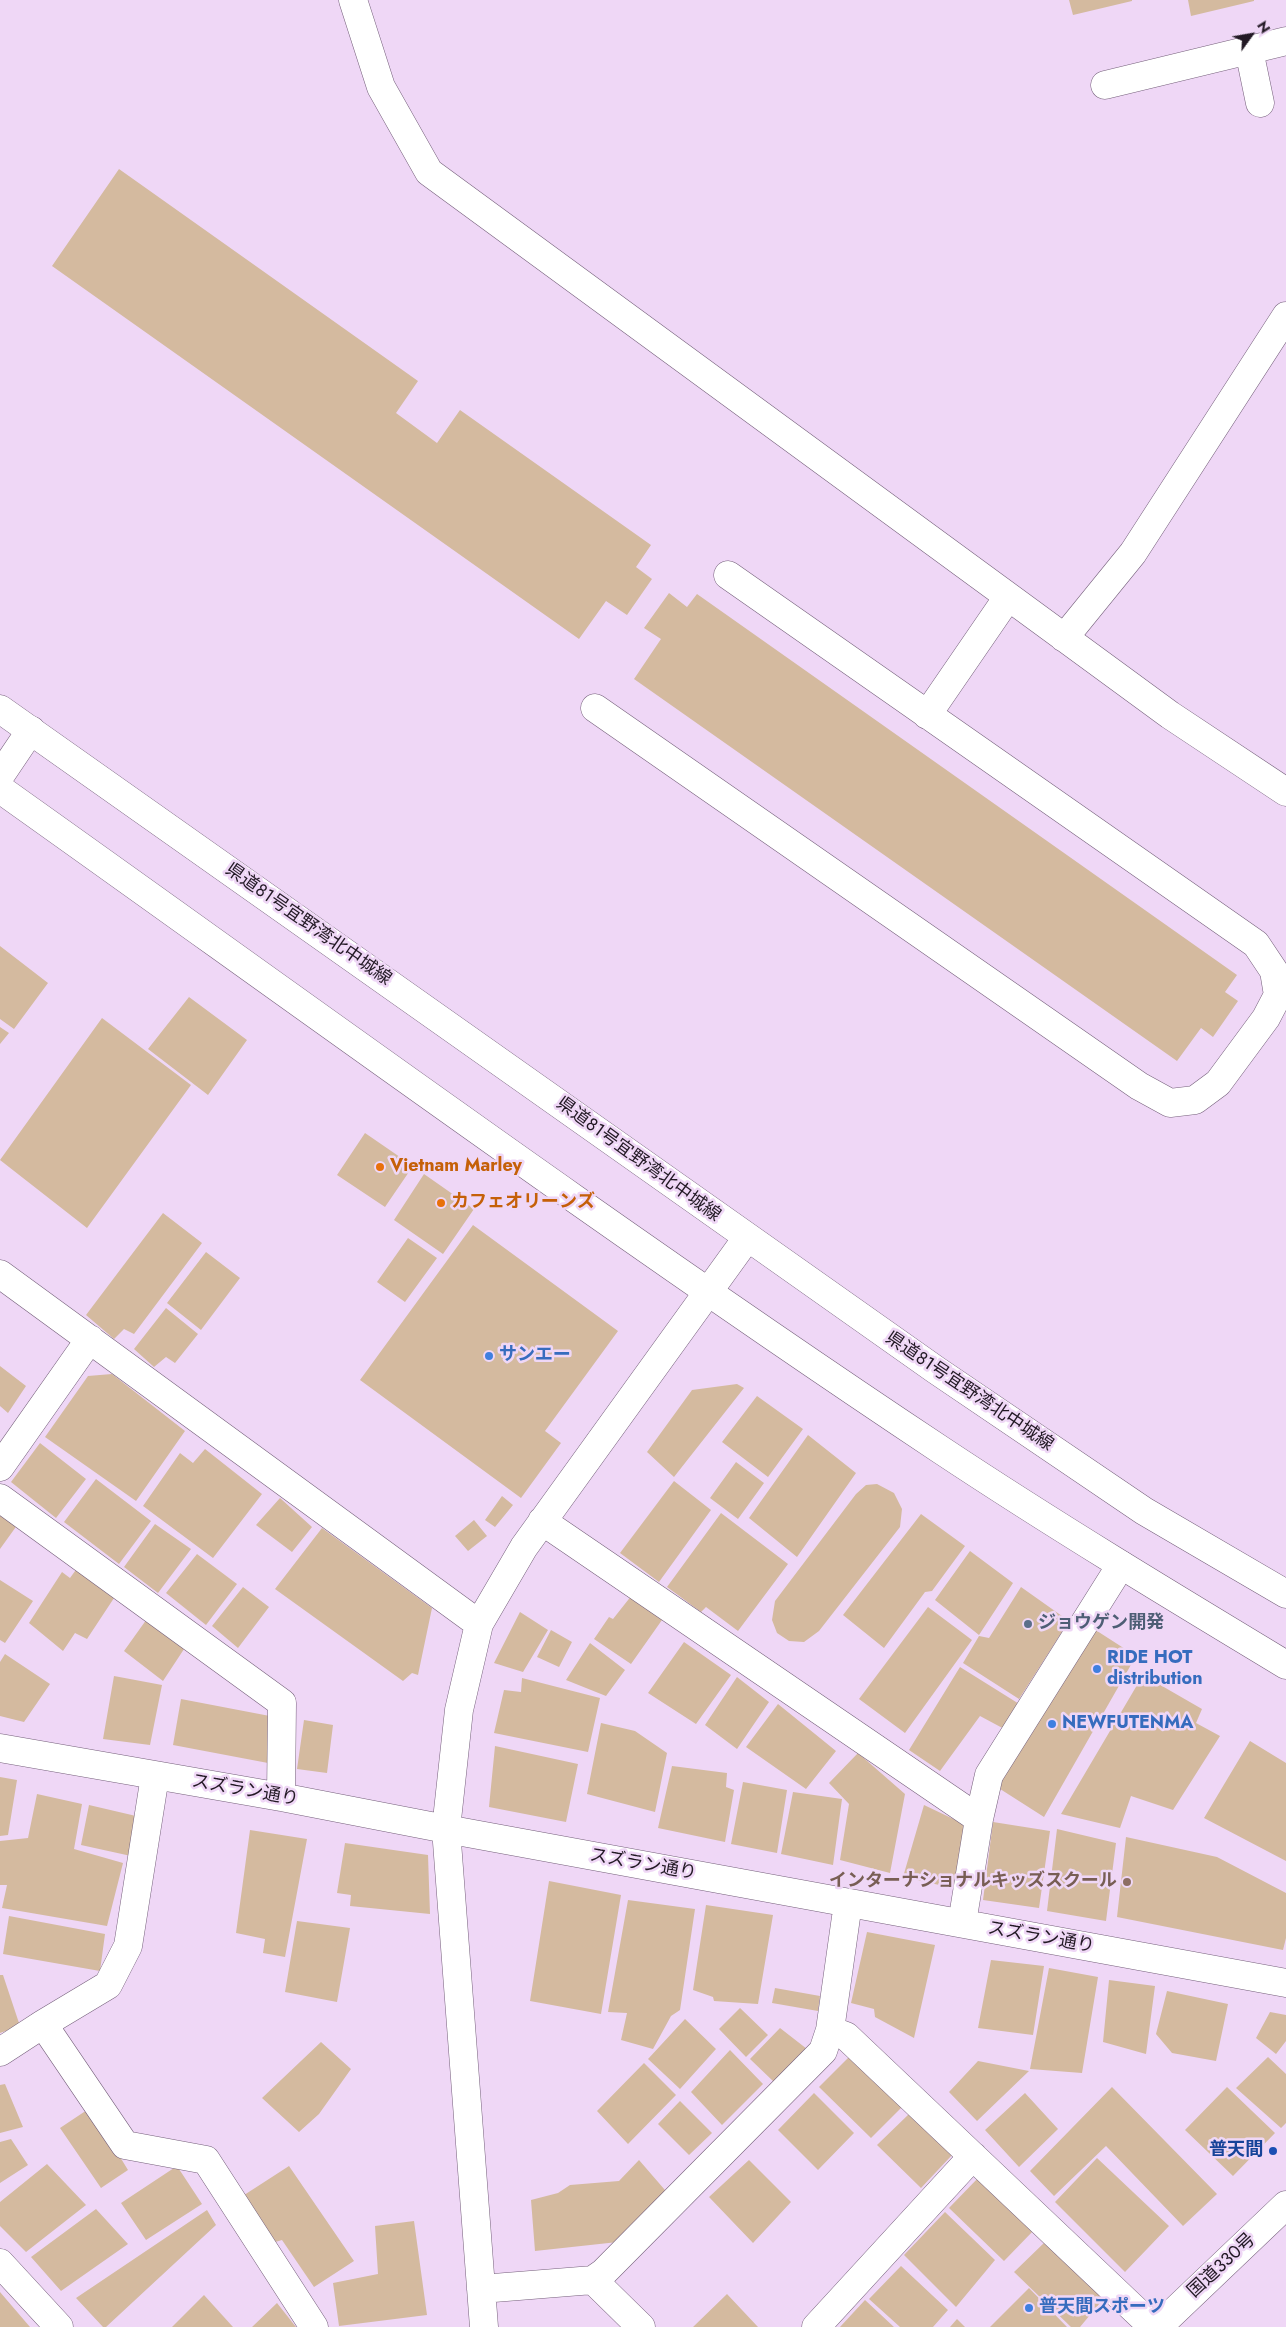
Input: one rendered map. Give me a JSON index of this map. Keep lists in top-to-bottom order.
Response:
{
  "streets": {
    "main road": ["県道81号宜野湾北中城線", "スズラン通り", "国道330号"]
  },
  "places": [
    "Vietnam Marley",
    "カフェオリーンズ",
    "サンエー",
    "ジョウゲン開発",
    "RIDE HOT distribution",
    "NEWFUTENMA",
    "インターナショナルキッズスクール",
    "普天間",
    "普天間スポーツ"
  ],
  "north": "top right"
}
